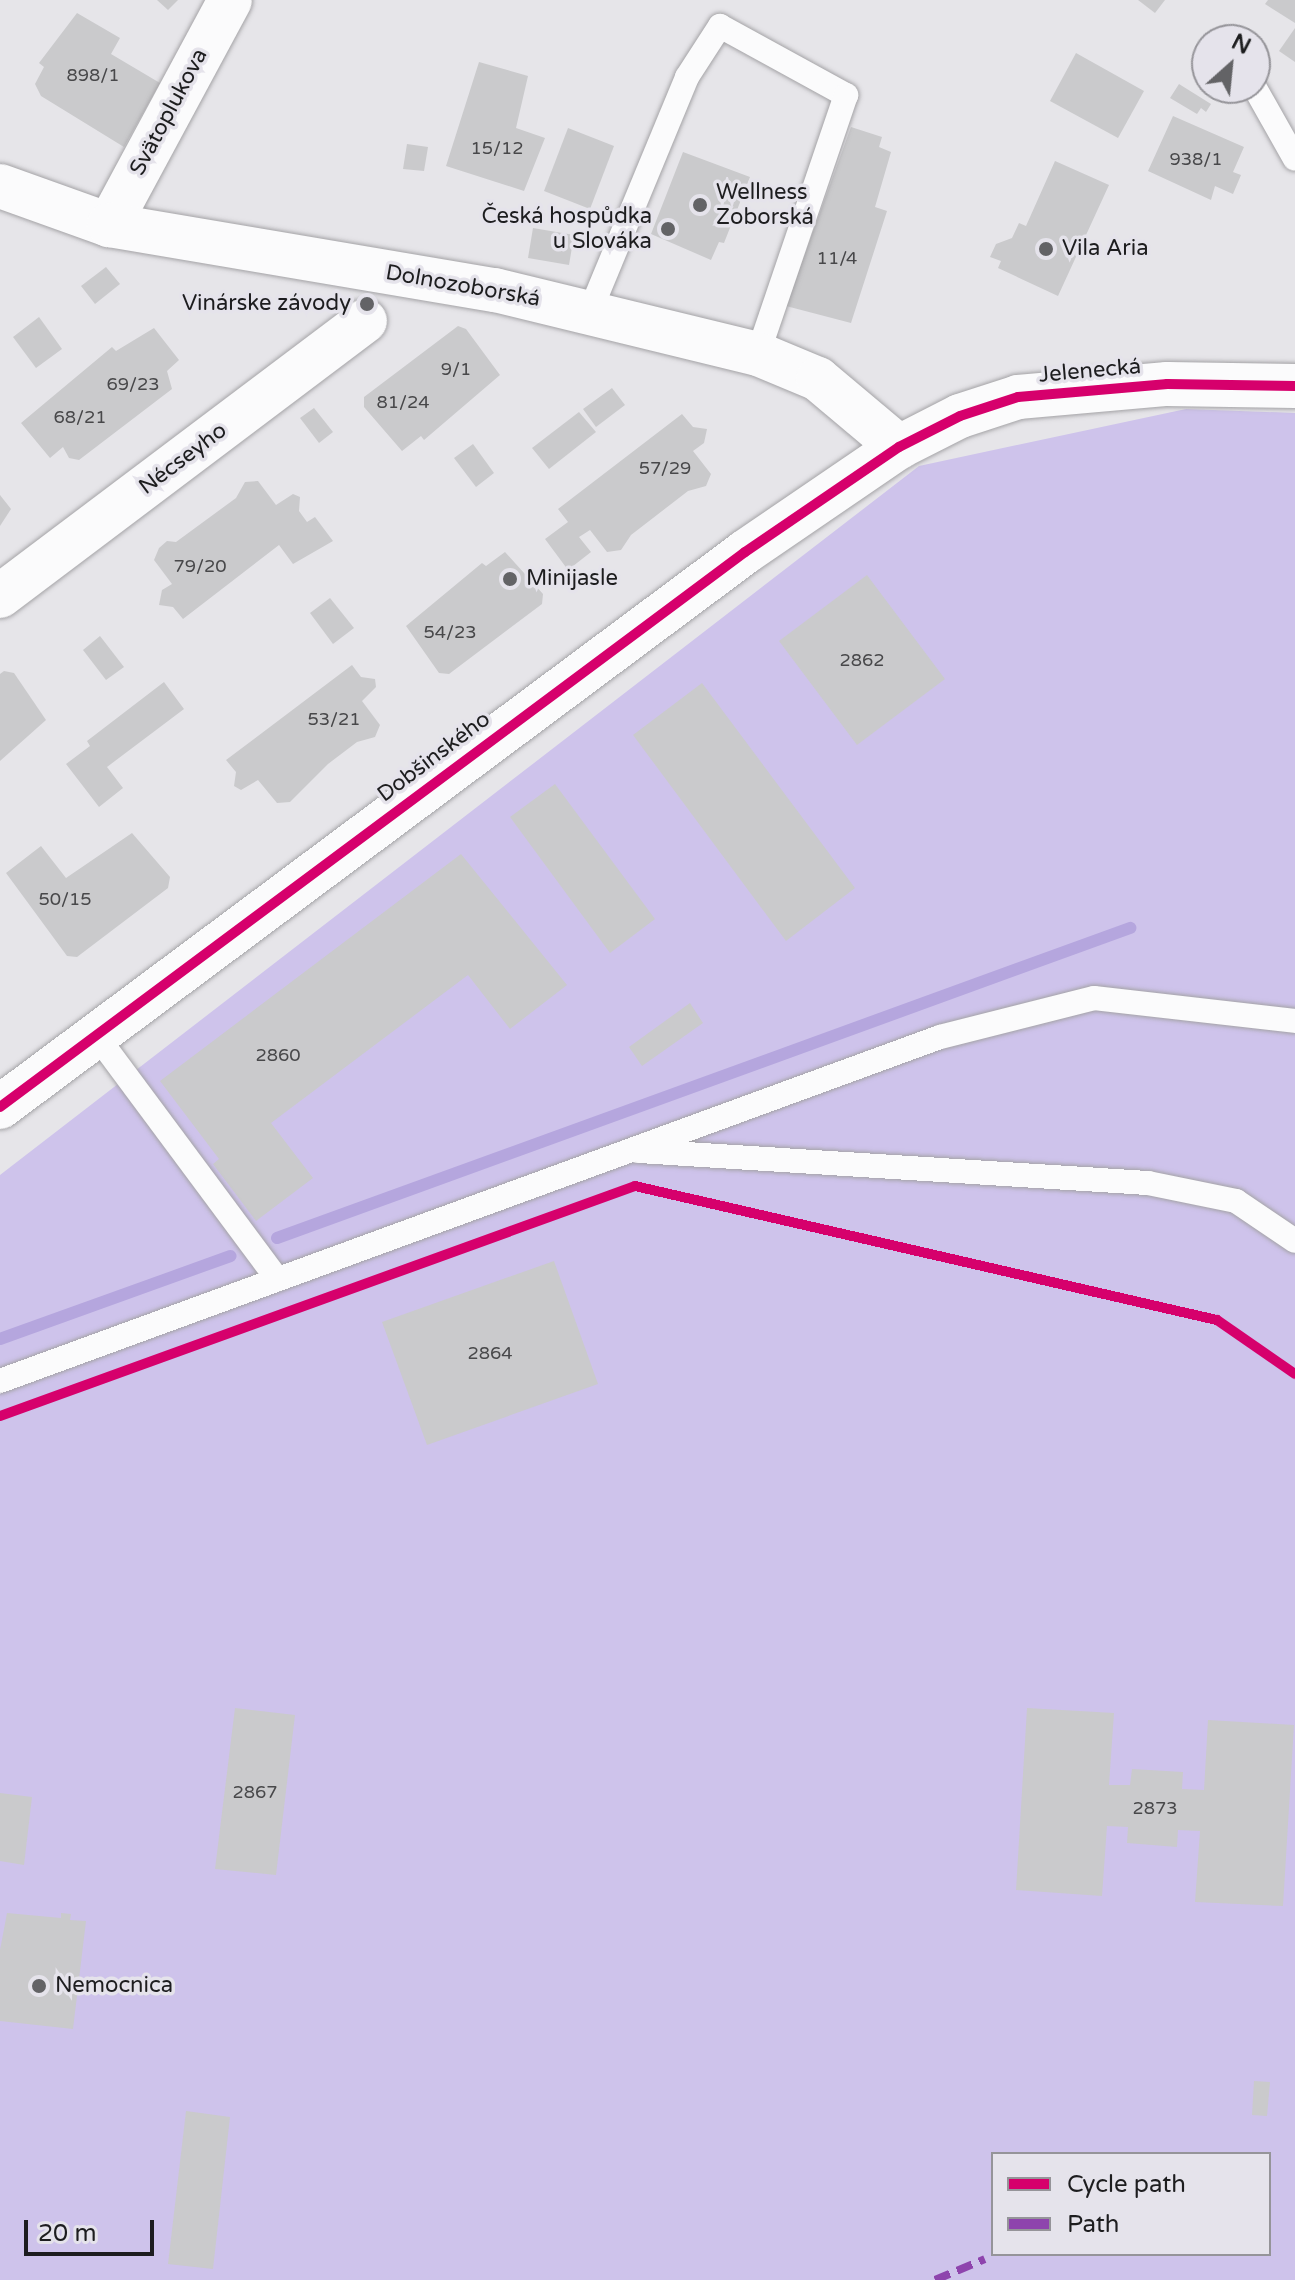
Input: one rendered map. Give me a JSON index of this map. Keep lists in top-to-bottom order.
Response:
{
  "streets": {
    "street": [
      "Svätoplukova",
      "Dolnozoborská",
      "Jelenecká",
      "Nécseyho",
      "Dobšinského"
    ]
  },
  "crossings": [
    ["Svätoplukova", "Dolnozoborská"],
    ["Dolnozoborská", "Jelenecká"],
    ["Dolnozoborská", "Dobšinského"],
    ["Jelenecká", "Dobšinského"]
  ],
  "places": [
    "Wellness Zoborská",
    "Česká hospůdka u Slováka",
    "Vila Aria",
    "Vinárske závody",
    "Minijasle",
    "Nemocnica"
  ],
  "house_numbers": [
    "898/1",
    "15/12",
    "938/1",
    "11/4",
    "9/1",
    "69/23",
    "81/24",
    "68/21",
    "57/29",
    "79/20",
    "54/23",
    "2862",
    "53/21",
    "50/15",
    "2860",
    "2864",
    "2867",
    "2873"
  ],
  "legend": ["Cycle path", "Path"],
  "scale_bar": "20 m",
  "north": "top right"
}
